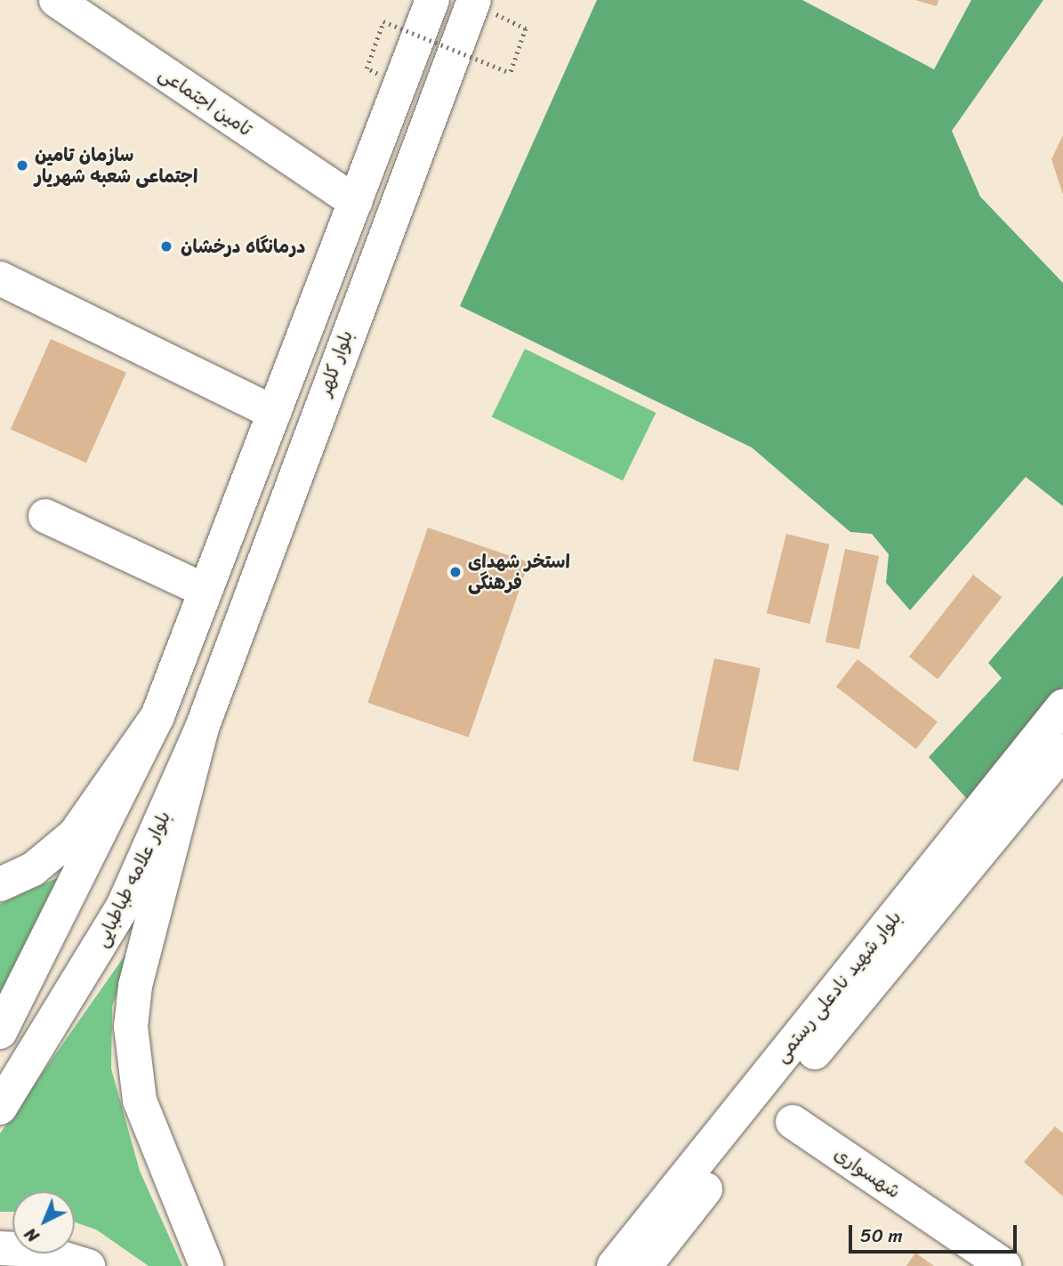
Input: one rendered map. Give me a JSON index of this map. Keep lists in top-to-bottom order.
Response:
{
  "streets": {
    "main road": [
      "تامین اجتماعی",
      "بلوار کلهر",
      "بلوار علامه طباطبایی",
      "بلوار شهید نادعلی رستمی",
      "شهسواری"
    ]
  },
  "crossings": [
    ["تامین اجتماعی", "بلوار کلهر"],
    ["بلوار کلهر", "بلوار علامه طباطبایی"]
  ],
  "places": ["سازمان تامین اجتماعی شعبه شهریار", "درمانگاه درخشان", "استخر شهدای فرهنگی"],
  "scale_bar": "50 m",
  "north": "bottom left"
}
